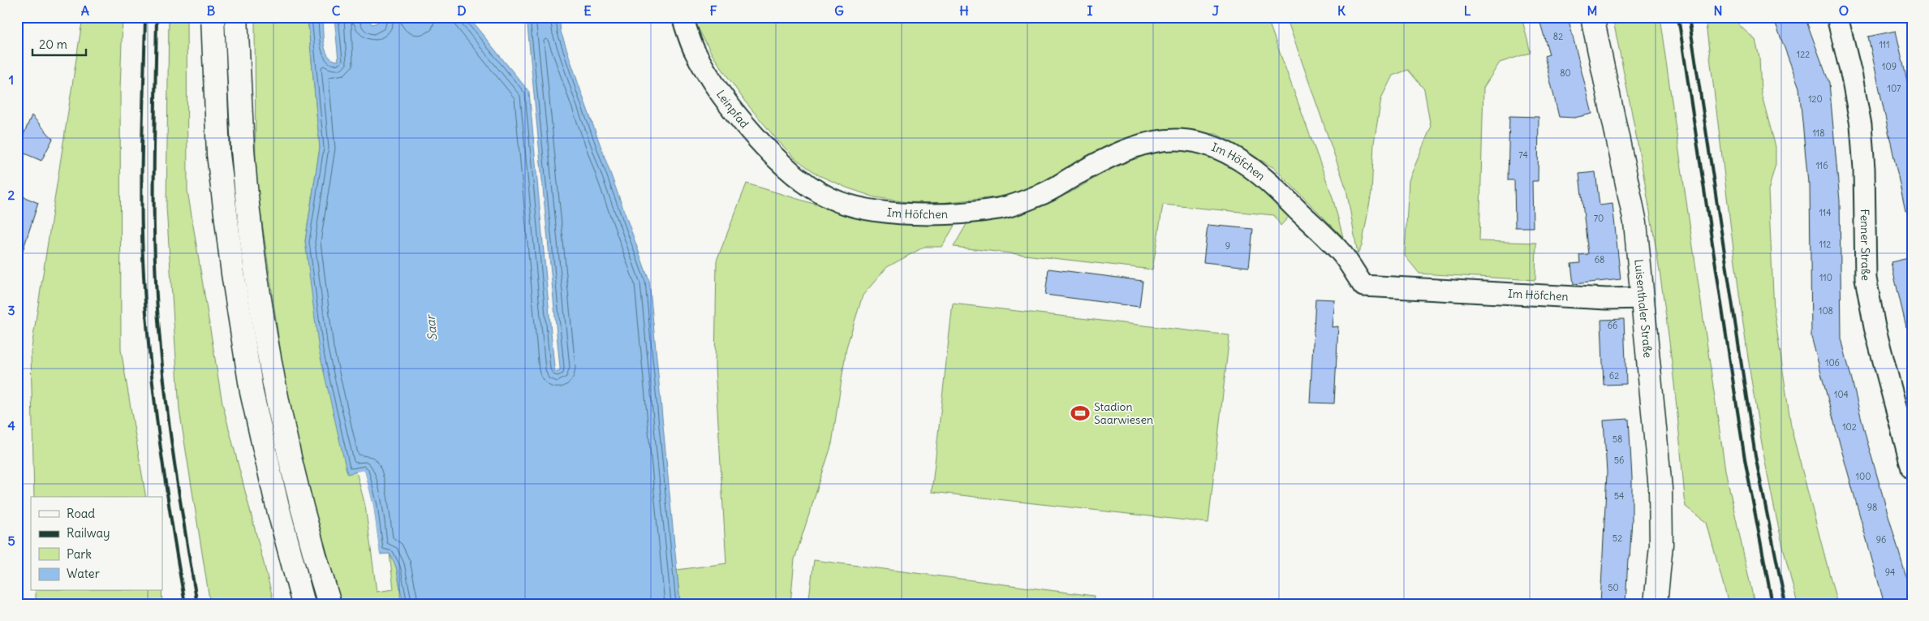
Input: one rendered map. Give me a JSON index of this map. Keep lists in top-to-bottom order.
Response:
{
  "streets": {
    "main road": ["Luisenthaler Straße"],
    "street": ["Leinpfad", "Im Höfchen", "Fenner Straße"]
  },
  "crossings": [
    ["Leinpfad", "Im Höfchen"],
    ["Im Höfchen", "Luisenthaler Straße"]
  ],
  "water": ["Saar"],
  "places": {
    "sports": ["Stadion Saarwiesen"]
  },
  "house_numbers": [
    "82",
    "111",
    "122",
    "109",
    "80",
    "107",
    "120",
    "118",
    "74",
    "116",
    "114",
    "70",
    "112",
    "9",
    "68",
    "110",
    "108",
    "66",
    "106",
    "62",
    "104",
    "102",
    "58",
    "56",
    "100",
    "54",
    "98",
    "52",
    "96",
    "94",
    "50"
  ],
  "legend": [
    "Road",
    "Railway",
    "Park",
    "Water"
  ],
  "scale_bar": "20 m",
  "grid": {
    "columns": [
      "A",
      "B",
      "C",
      "D",
      "E",
      "F",
      "G",
      "H",
      "I",
      "J",
      "K",
      "L",
      "M",
      "N",
      "O"
    ],
    "rows": [
      "1",
      "2",
      "3",
      "4",
      "5"
    ]
  }
}
